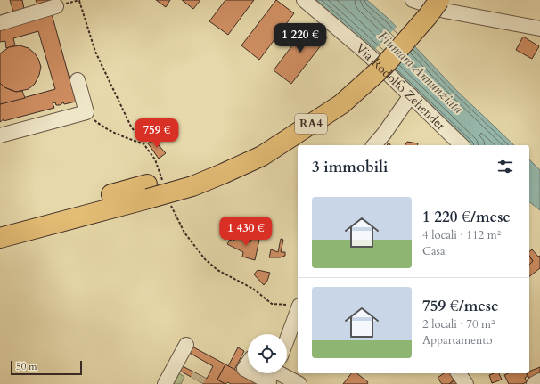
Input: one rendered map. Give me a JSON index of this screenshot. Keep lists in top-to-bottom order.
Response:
{
  "streets": {
    "highway": ["RA4"],
    "street": ["Via Rodolfo Zehender"]
  },
  "water": ["Fiumara Annunziata"],
  "scale_bar": "50 m",
  "page": {
    "price": ["1 220 €", "759 €", "1 430 €"],
    "heading": "3 immobili",
    "list": [
      {
        "name": "1 220 €/mese",
        "note": "4 locali · 112 m² · Casa"
      },
      {
        "name": "759 €/mese",
        "note": "2 locali · 70 m² · Appartamento"
      }
    ],
    "scale": "50 m"
  }
}
